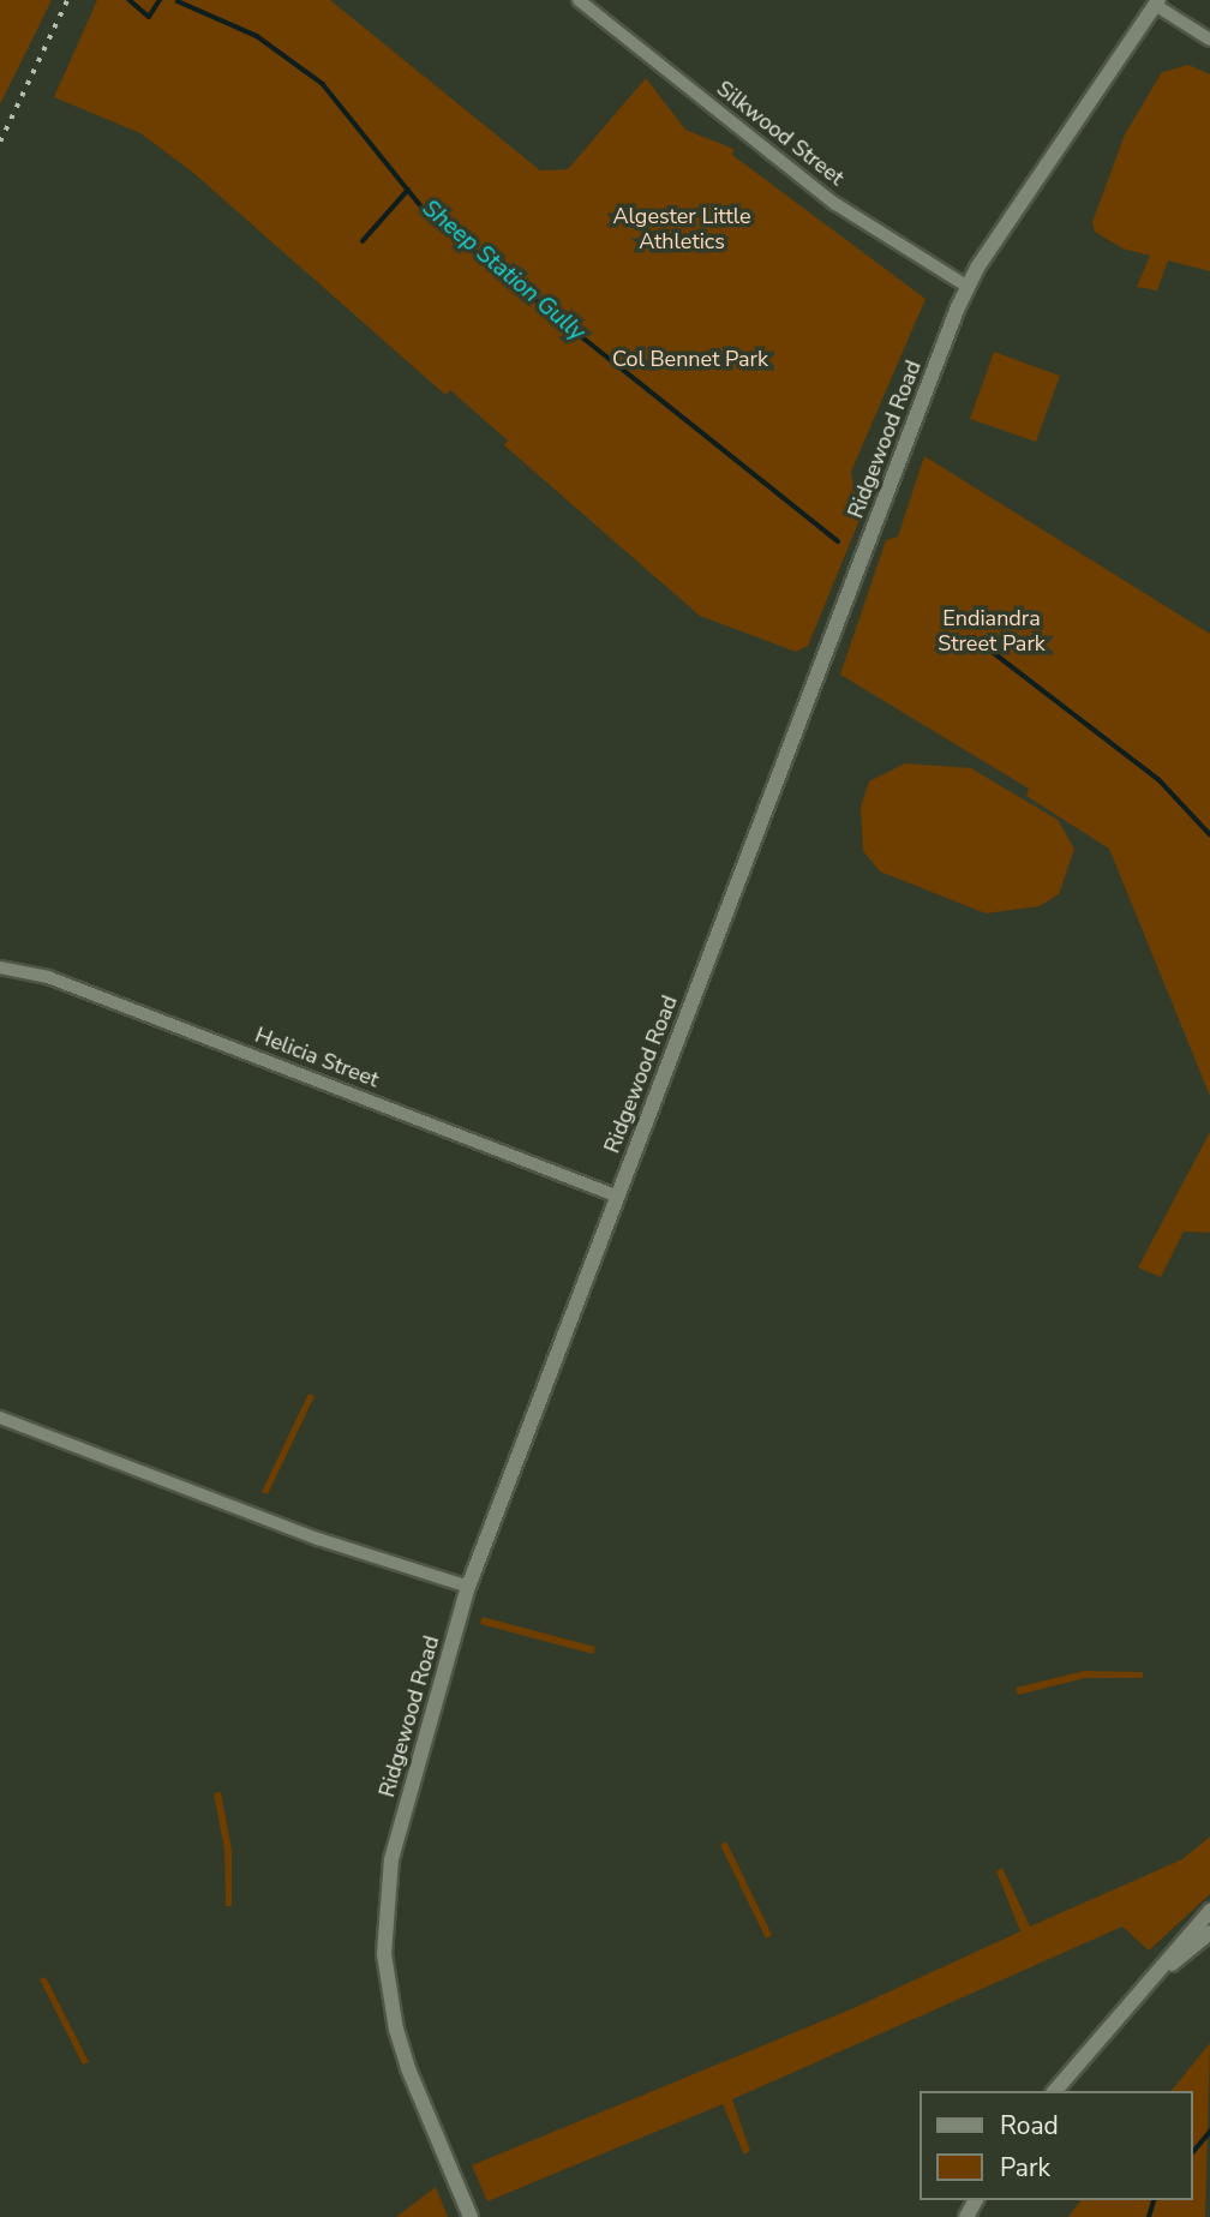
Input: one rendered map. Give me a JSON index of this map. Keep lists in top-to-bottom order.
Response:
{
  "streets": {
    "main road": ["Ridgewood Road"],
    "street": ["Silkwood Street", "Helicia Street"]
  },
  "crossings": [
    ["Silkwood Street", "Ridgewood Road"],
    ["Ridgewood Road", "Helicia Street"]
  ],
  "water": ["Sheep Station Gully"],
  "parks": ["Algester Little Athletics", "Col Bennet Park", "Endiandra Street Park"],
  "legend": ["Road", "Park"]
}
